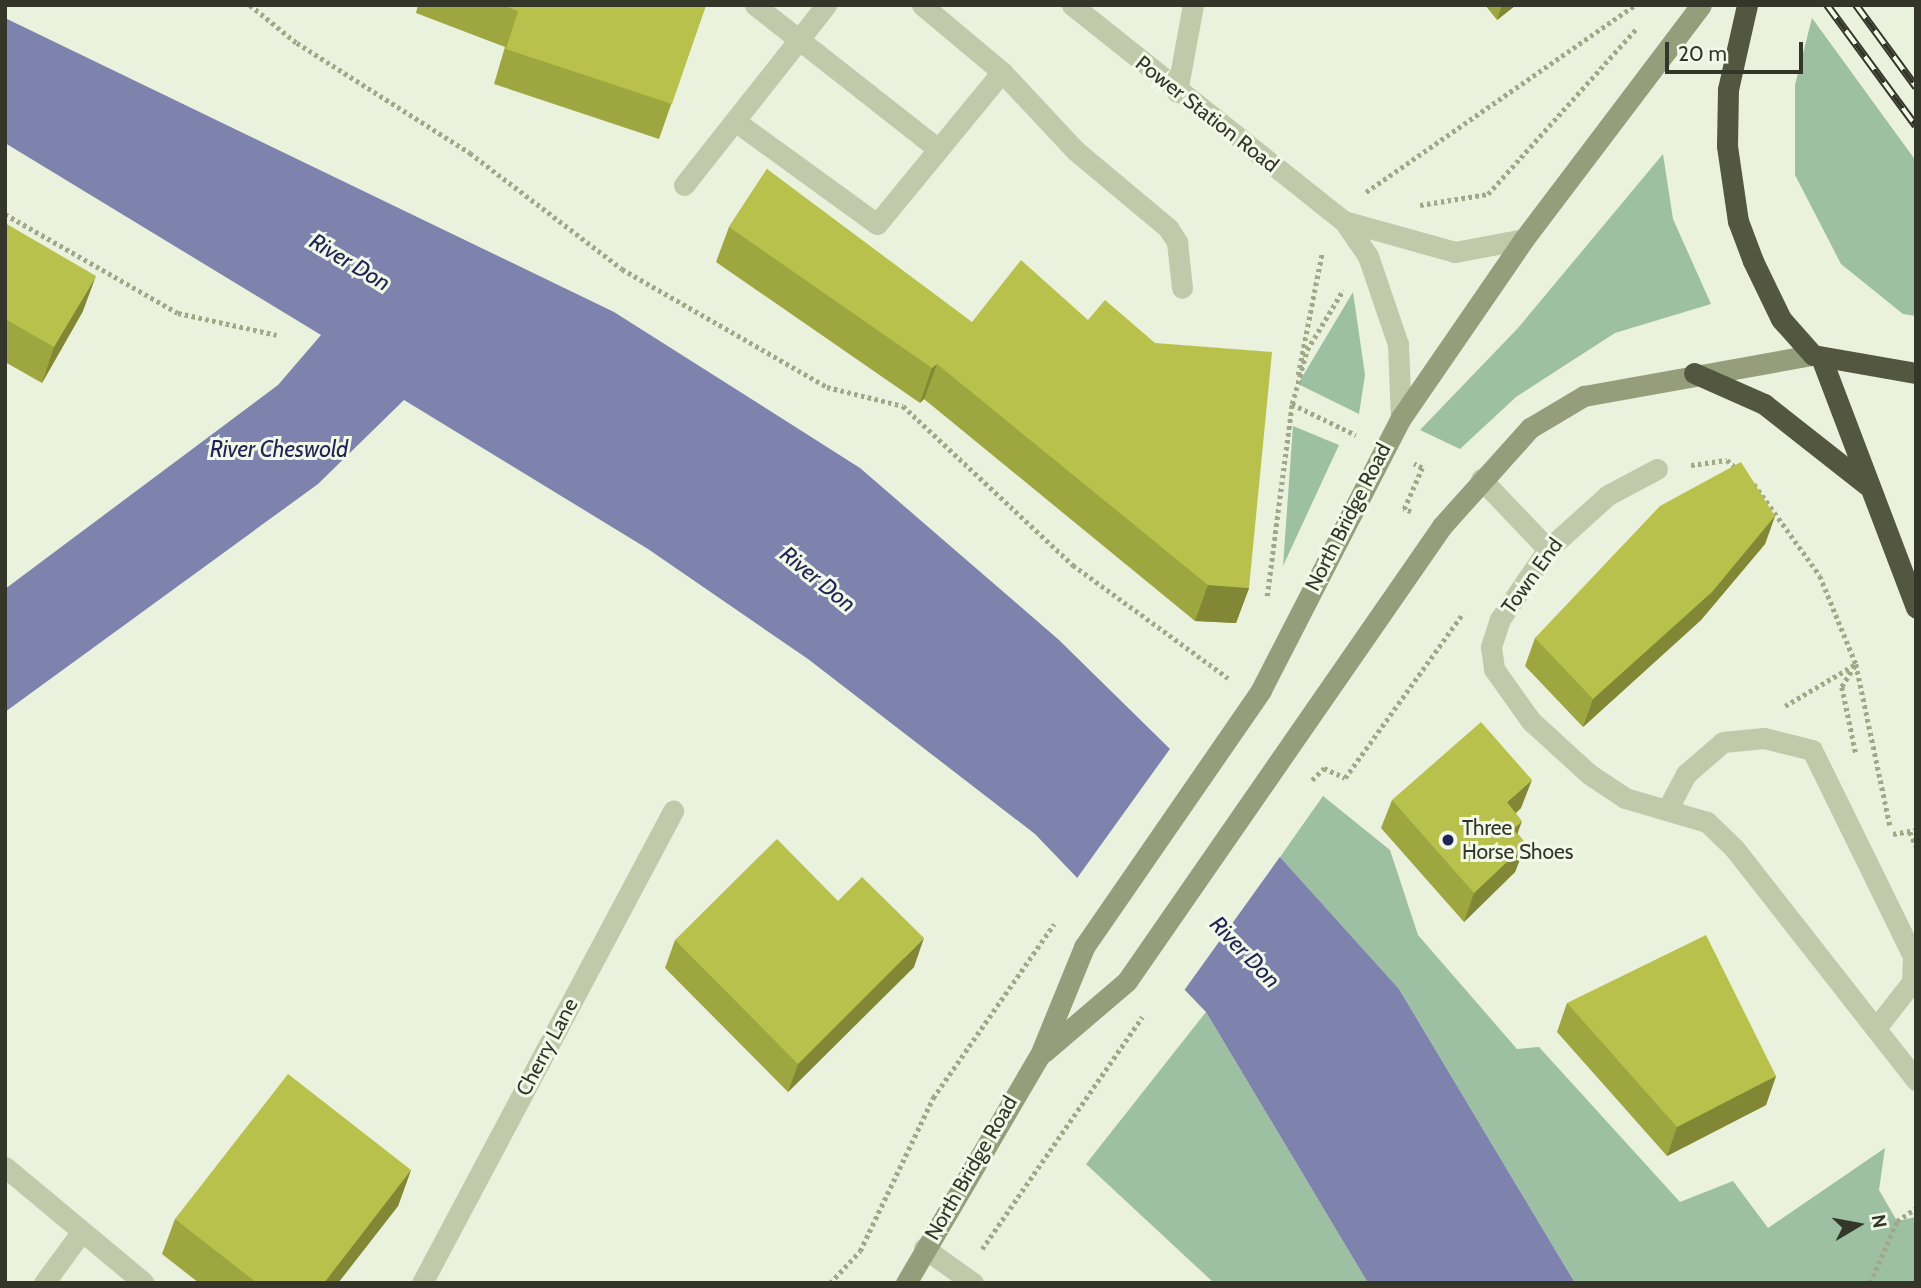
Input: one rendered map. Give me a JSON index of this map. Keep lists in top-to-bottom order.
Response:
{
  "streets": {
    "street": [
      "Power Station Road",
      "North Bridge Road",
      "Town End",
      "Cherry Lane"
    ]
  },
  "crossings": [
    ["Power Station Road", "North Bridge Road"]
  ],
  "water": ["River Don", "River Cheswold"],
  "places": ["Three Horse Shoes"],
  "scale_bar": "20 m",
  "north": "right"
}
